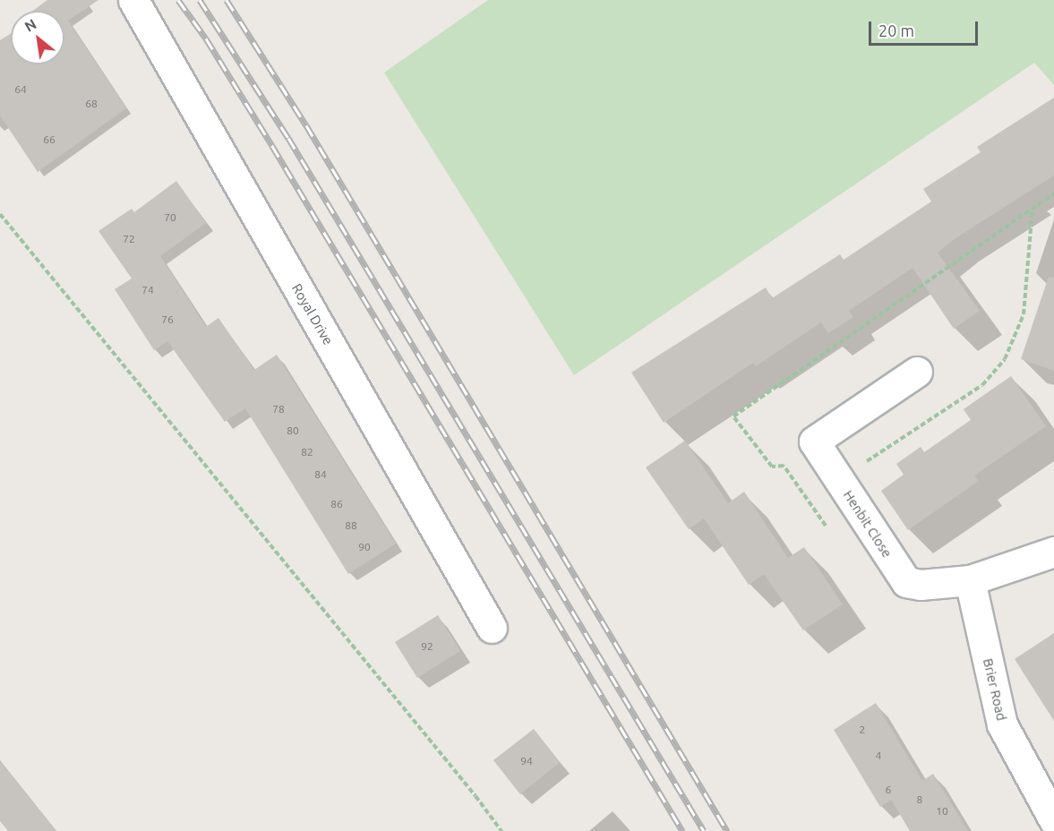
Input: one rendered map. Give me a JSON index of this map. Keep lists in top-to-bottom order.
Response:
{
  "streets": {
    "street": ["Royal Drive", "Henbit Close", "Brier Road"]
  },
  "crossings": [
    ["Henbit Close", "Brier Road"]
  ],
  "house_numbers": [
    "64",
    "68",
    "66",
    "70",
    "72",
    "74",
    "76",
    "78",
    "80",
    "82",
    "84",
    "86",
    "88",
    "90",
    "92",
    "2",
    "4",
    "94",
    "6",
    "8",
    "10"
  ],
  "scale_bar": "20 m",
  "north": "top left"
}
